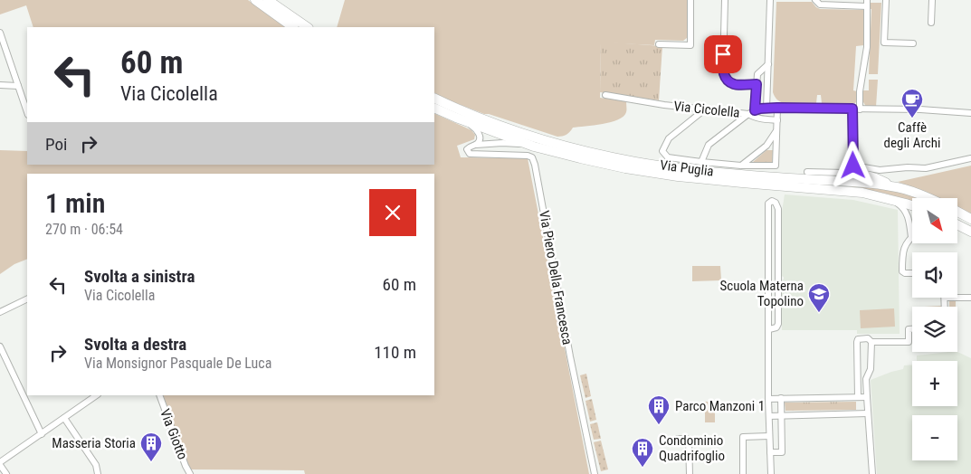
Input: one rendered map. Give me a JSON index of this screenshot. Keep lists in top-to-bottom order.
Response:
{
  "streets": {
    "highway": ["Via Puglia"],
    "street": ["Via Cicolella", "Via Piero Della Francesca", "Via Giotto"]
  },
  "crossings": [
    ["Via Puglia", "Via Piero Della Francesca"]
  ],
  "places": {
    "cafe": ["Caffè degli Archi"],
    "school or university": ["Scuola Materna Topolino"],
    "building": ["Parco Manzoni 1", "Masseria Storia", "Condominio Quadrifoglio"]
  },
  "north": "bottom right",
  "page": {
    "turn": ["60 m", "Via Cicolella"],
    "then": "Poi",
    "heading": ["1 min", "270 m · 06:54"],
    "map_buttons": ["+", "−"],
    "list": [
      {
        "name": "Svolta a sinistra",
        "note": "Via Cicolella",
        "value": "60 m"
      },
      {
        "name": "Svolta a destra",
        "note": "Via Monsignor Pasquale De Luca",
        "value": "110 m"
      }
    ]
  }
}
